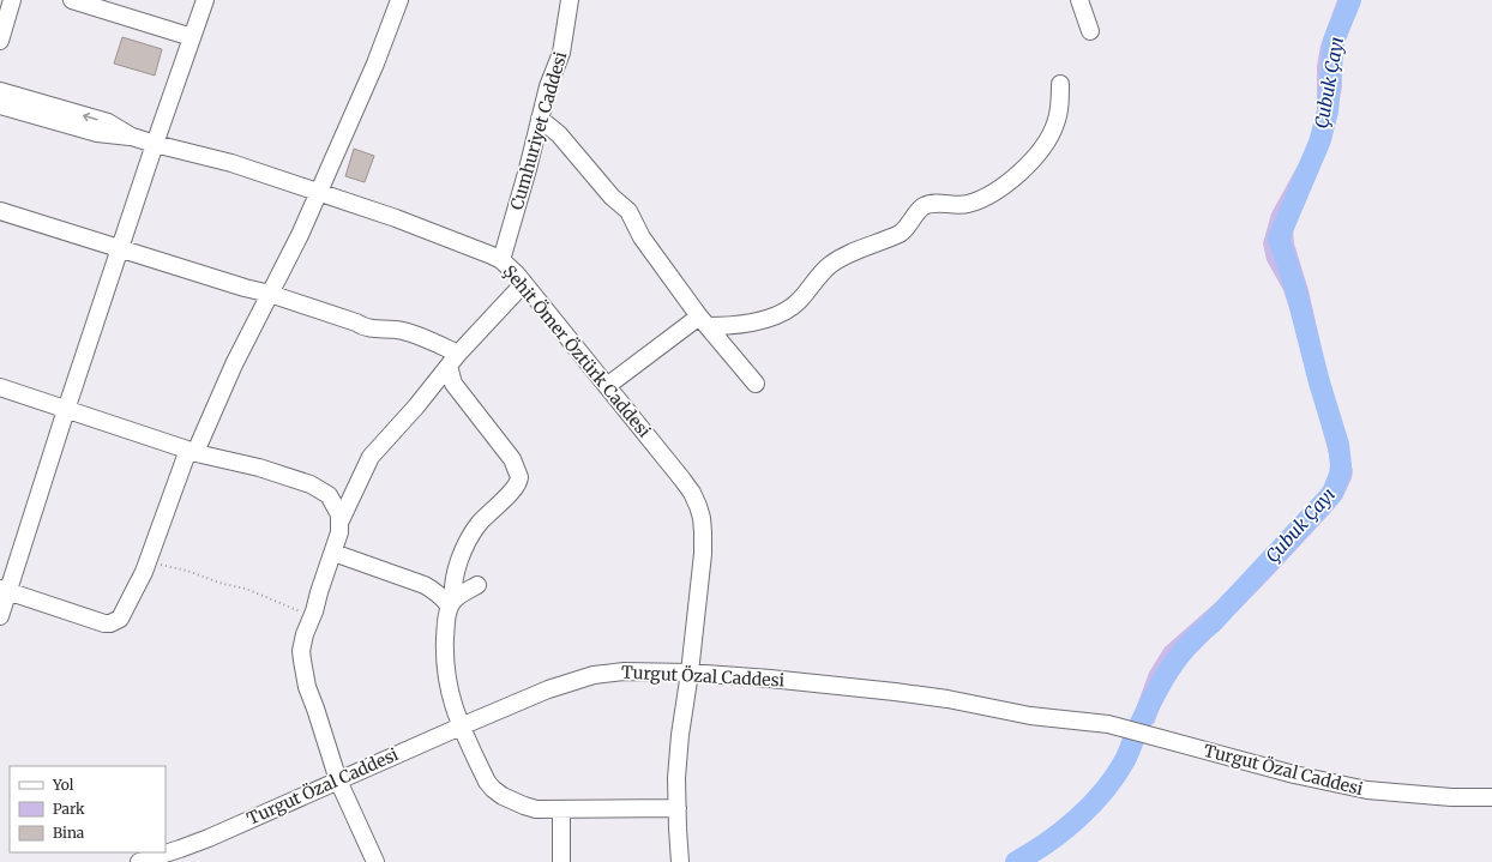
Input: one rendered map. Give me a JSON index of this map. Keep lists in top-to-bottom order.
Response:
{
  "streets": {
    "street": ["Cumhuriyet Caddesi", "Şehit Ömer Öztürk Caddesi", "Turgut Özal Caddesi"]
  },
  "crossings": [
    ["Cumhuriyet Caddesi", "Şehit Ömer Öztürk Caddesi"],
    ["Şehit Ömer Öztürk Caddesi", "Turgut Özal Caddesi"]
  ],
  "water": ["Çubuk Çayı"],
  "legend": ["Yol", "Park", "Bina"]
}
